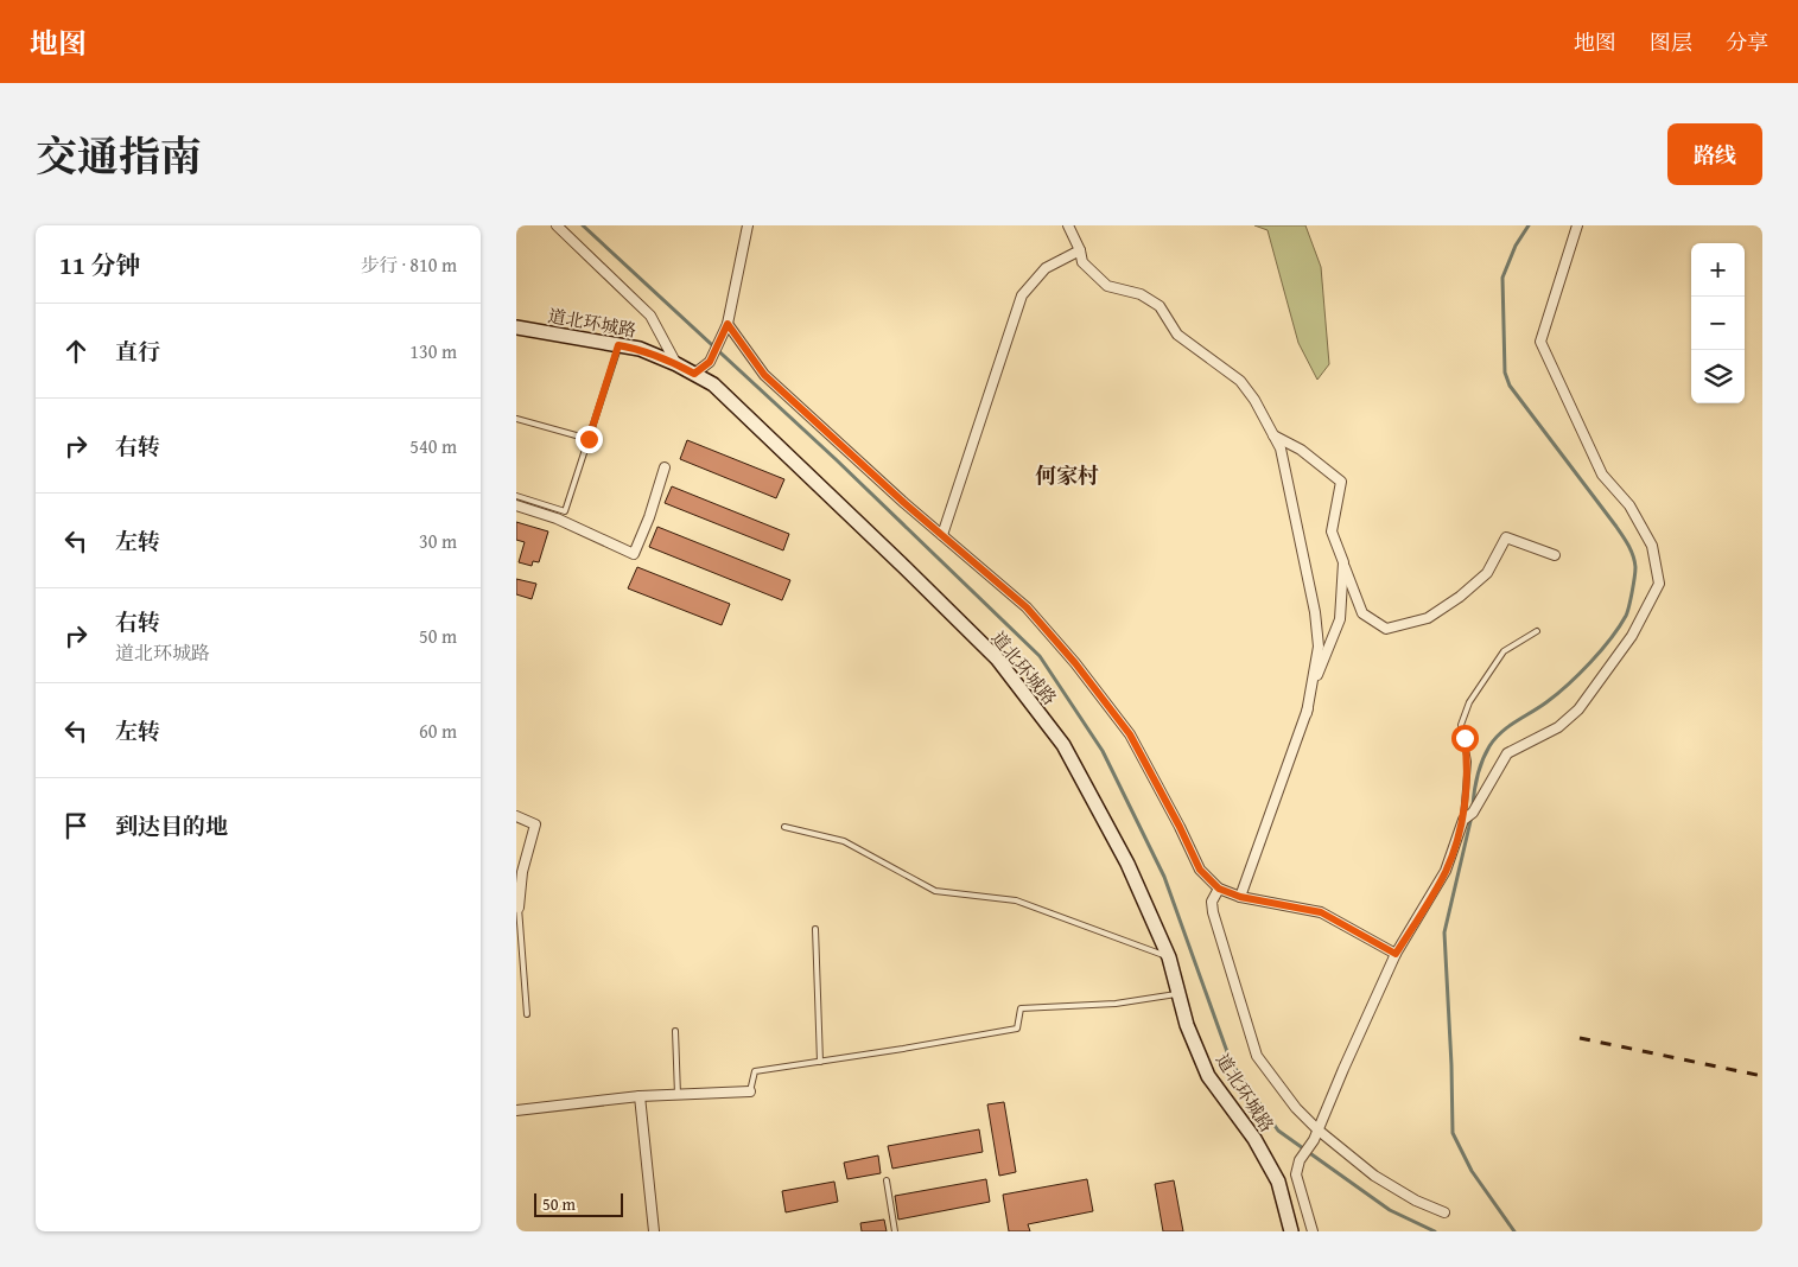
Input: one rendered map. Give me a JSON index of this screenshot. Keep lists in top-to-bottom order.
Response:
{
  "streets": {
    "street": ["道北环城路"]
  },
  "districts": ["何家村"],
  "scale_bar": "50 m",
  "page": {
    "header": "地图",
    "nav": ["地图", "图层", "分享"],
    "title": "交通指南",
    "buttons": "路线",
    "heading": ["11 分钟", "步行 · 810 m"],
    "map_buttons": ["+", "−"],
    "list": [
      ["直行", "130 m"],
      ["右转", "540 m"],
      ["左转", "30 m"],
      ["右转", "道北环城路", "50 m"],
      ["左转", "60 m"],
      "到达目的地"
    ],
    "scale": "50 m"
  }
}
